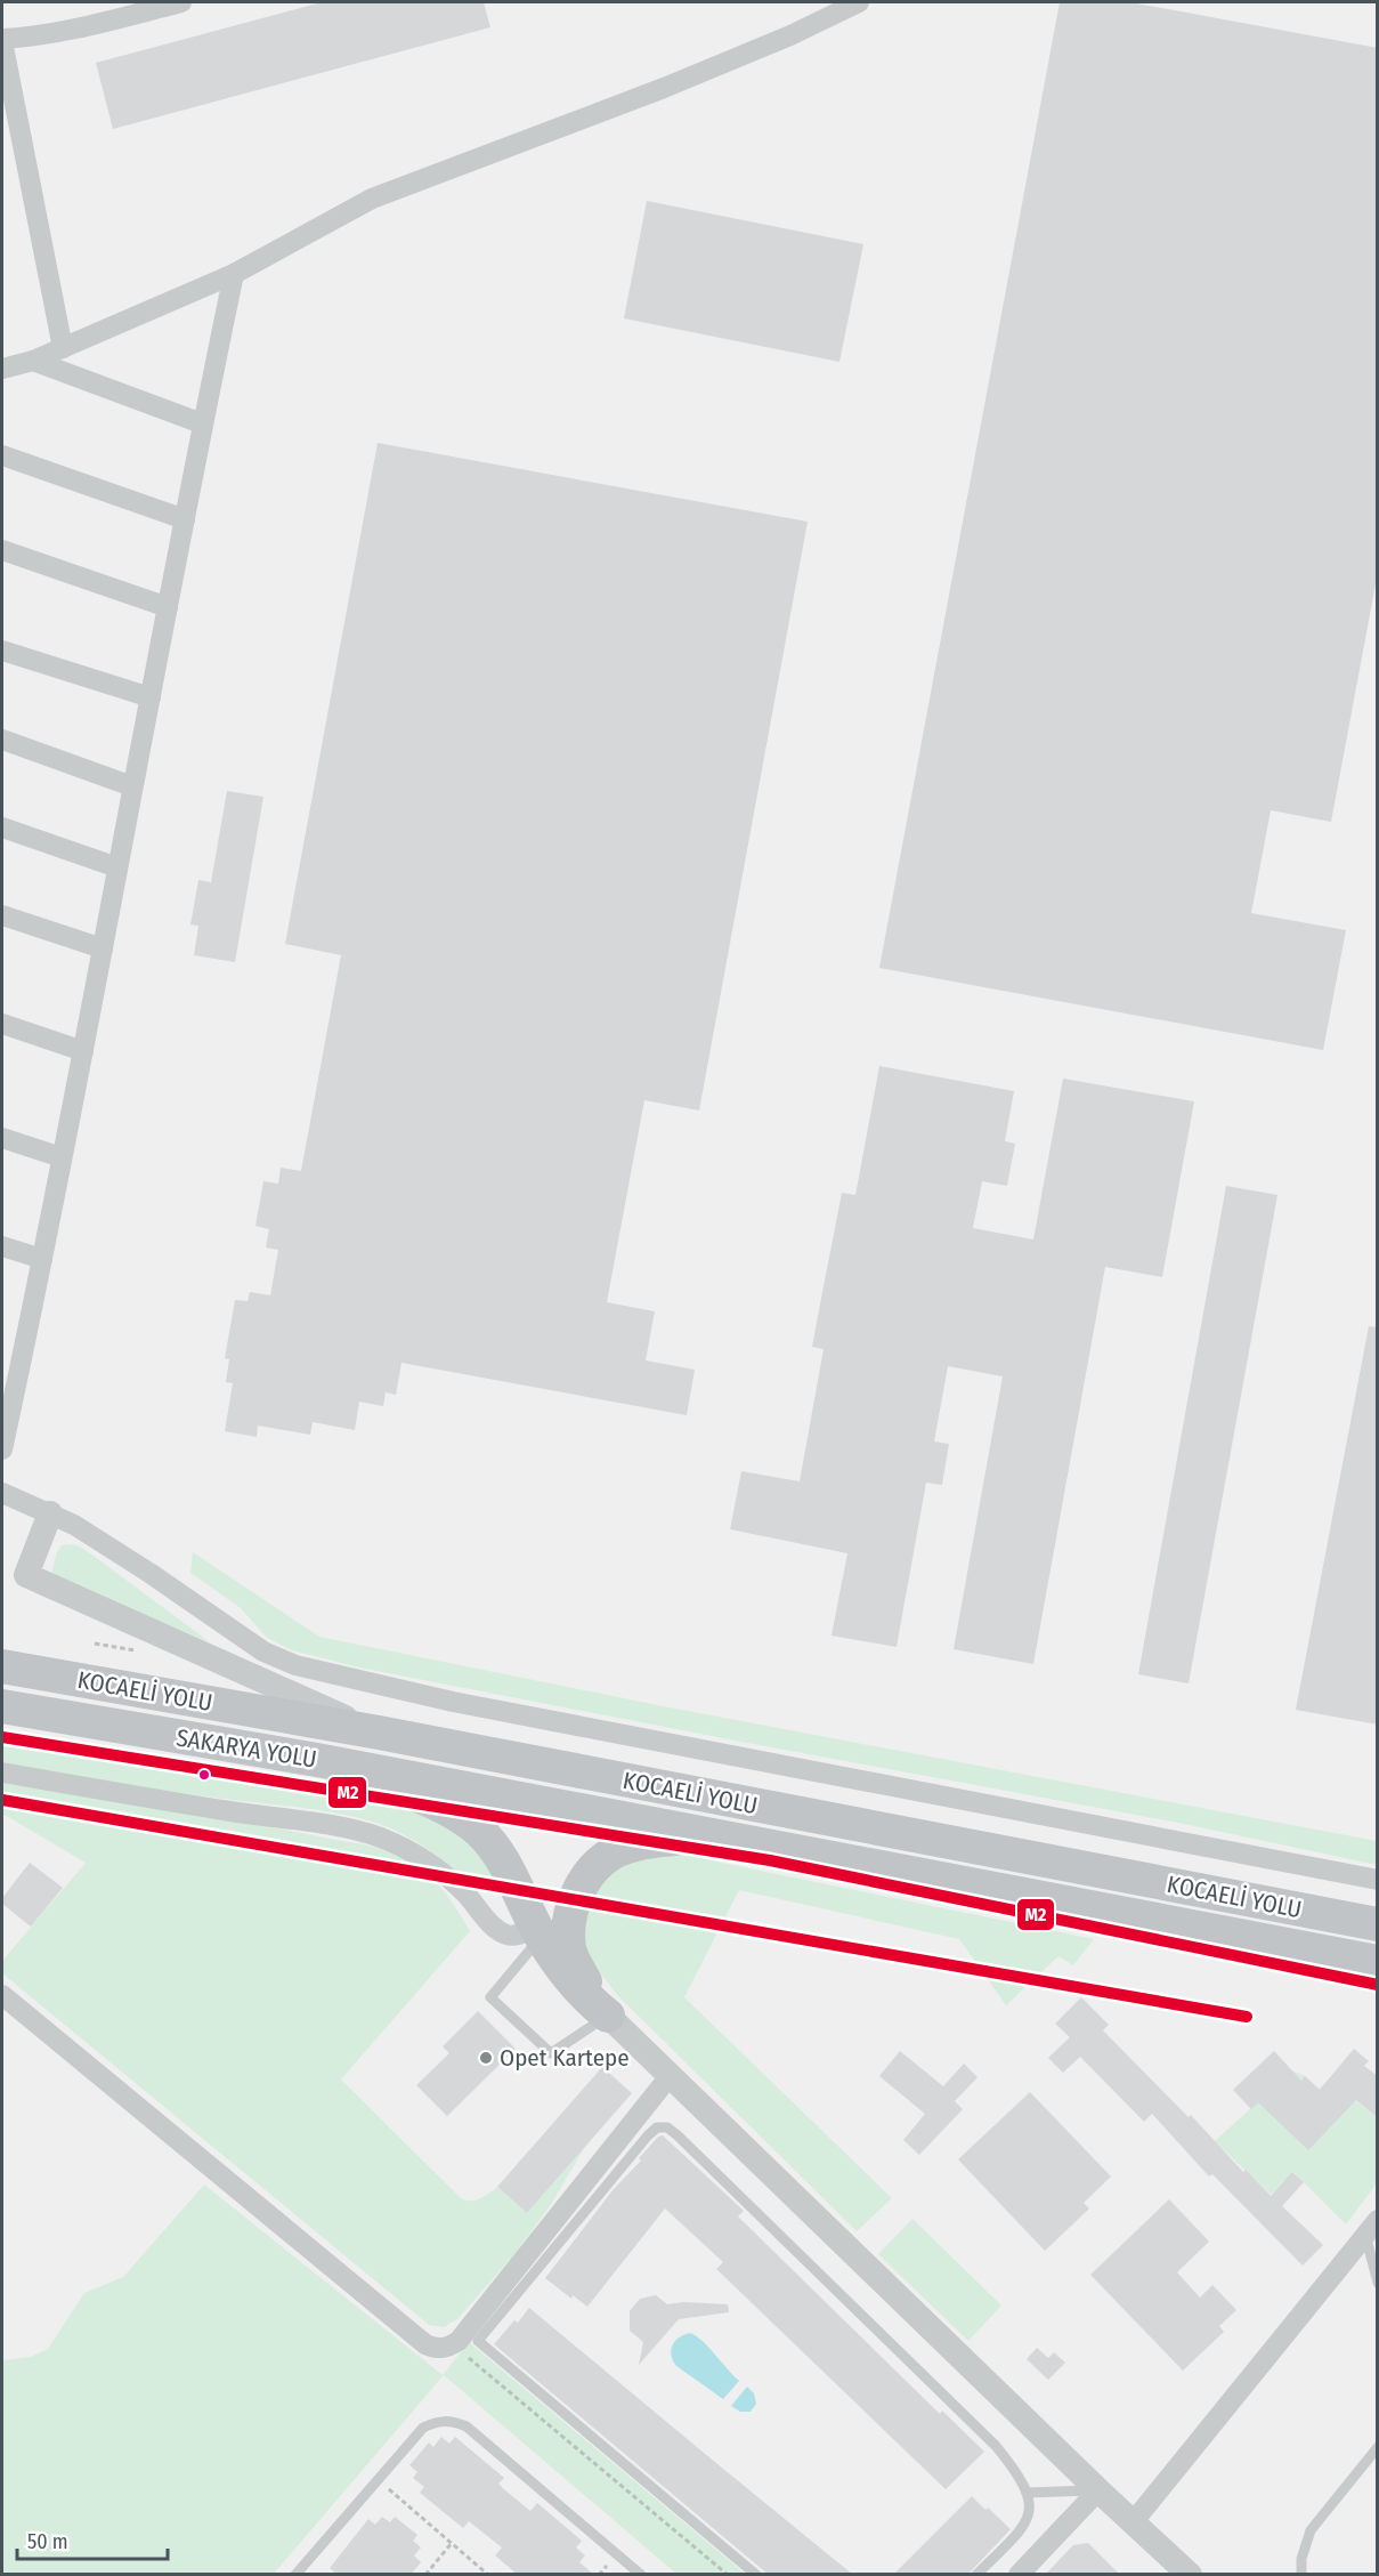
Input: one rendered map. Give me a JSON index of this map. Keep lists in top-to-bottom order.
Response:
{
  "streets": {
    "highway": ["KOCAELİ YOLU", "SAKARYA YOLU"]
  },
  "places": ["Opet Kartepe"],
  "lines": ["transit line M2"],
  "scale_bar": "50 m"
}
